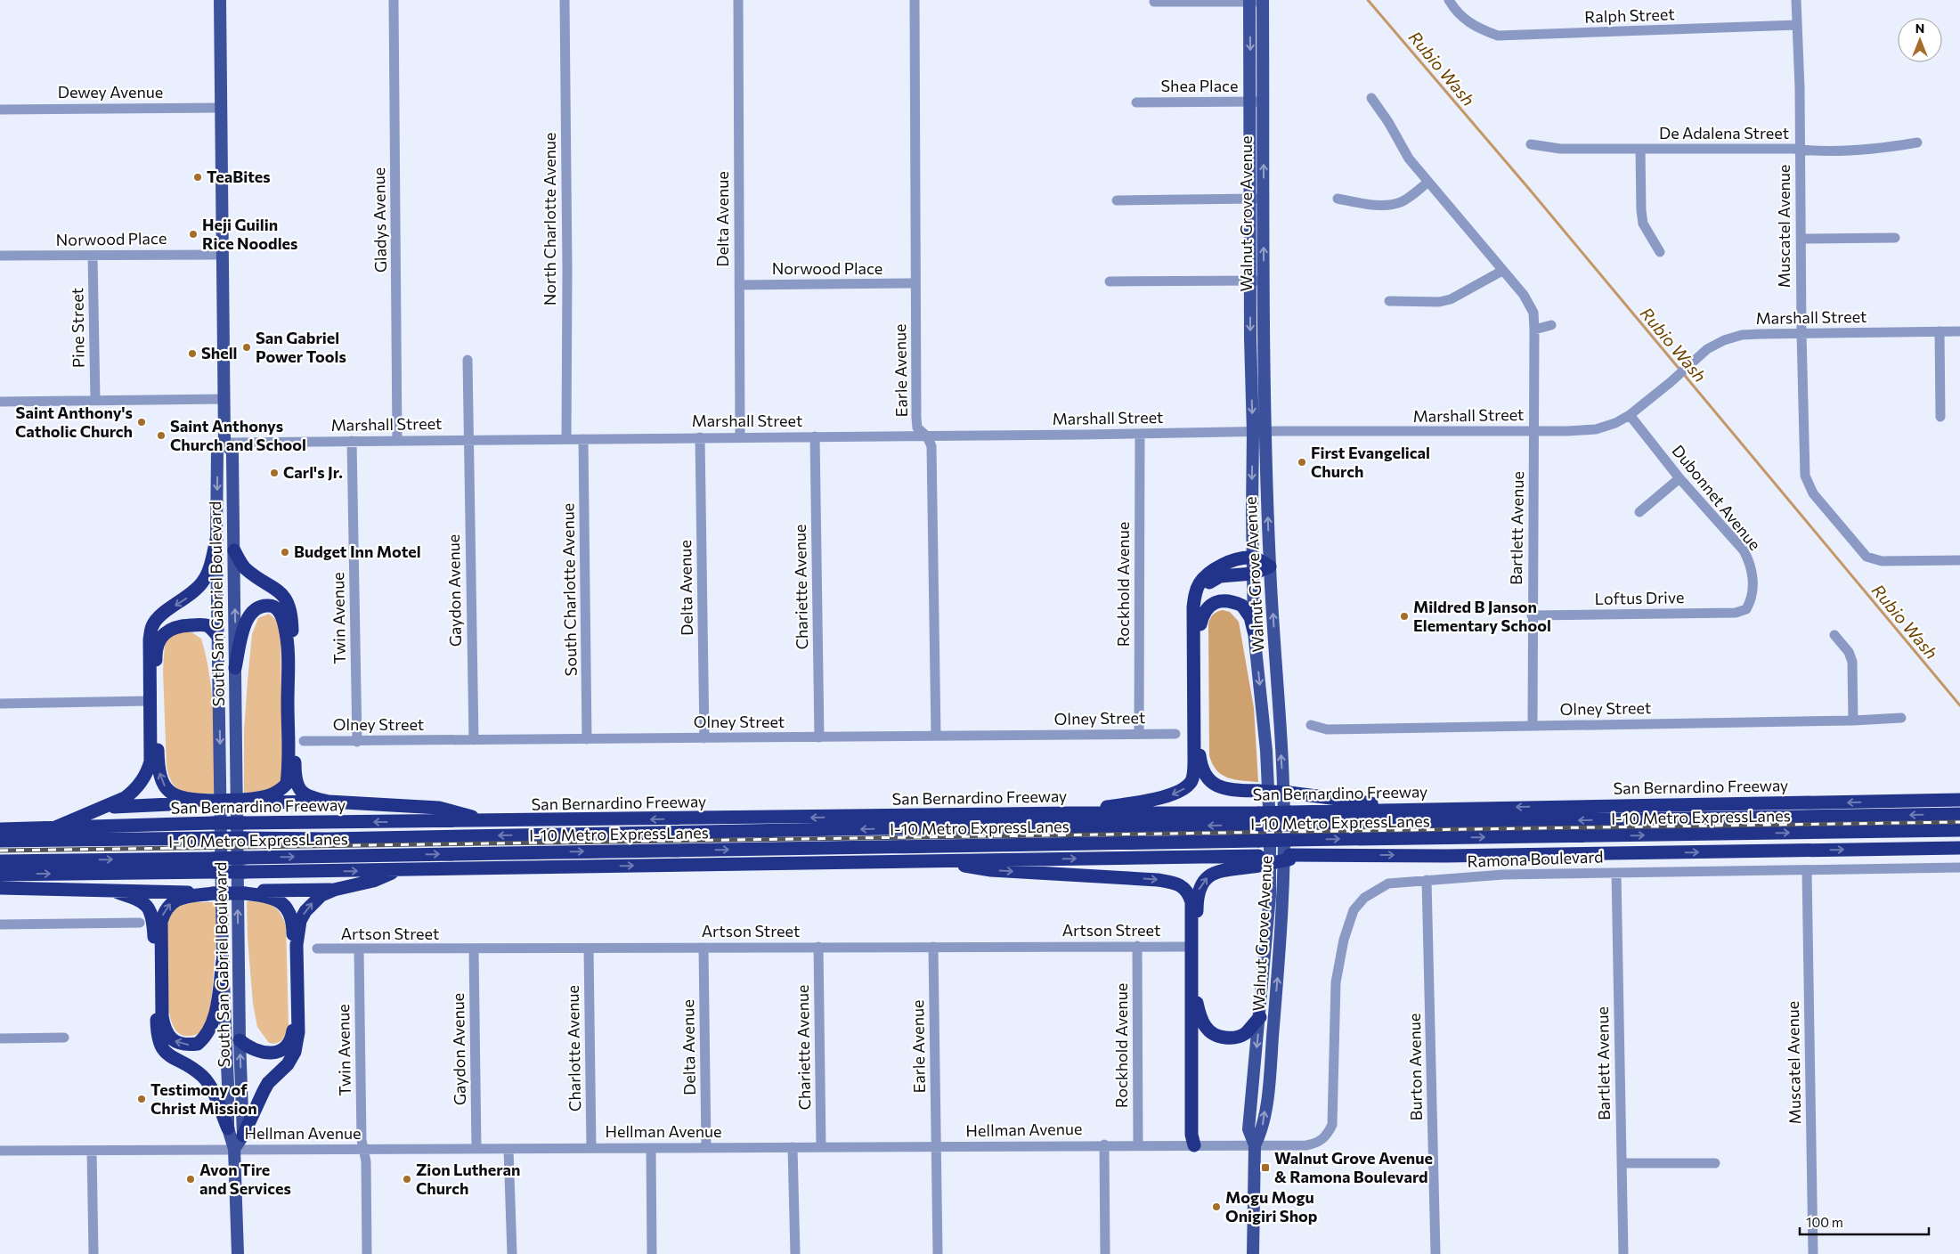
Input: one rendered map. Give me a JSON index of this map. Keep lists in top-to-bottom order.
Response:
{
  "streets": {
    "highway": ["San Bernardino Freeway", "I-10 Metro ExpressLanes"],
    "main road": ["Walnut Grove Avenue", "South San Gabriel Boulevard"],
    "street": [
      "Ralph Street",
      "Shea Place",
      "Dewey Avenue",
      "De Adalena Street",
      "North Charlotte Avenue",
      "Delta Avenue",
      "Gladys Avenue",
      "Muscatel Avenue",
      "Norwood Place",
      "Marshall Street",
      "Pine Street",
      "Earle Avenue",
      "Dubonnet Avenue",
      "Bartlett Avenue",
      "Rockhold Avenue",
      "Chariette Avenue",
      "South Charlotte Avenue",
      "Gaydon Avenue",
      "Loftus Drive",
      "Twin Avenue",
      "Olney Street",
      "Ramona Boulevard",
      "Artson Street",
      "Charlotte Avenue",
      "Burton Avenue",
      "Hellman Avenue"
    ]
  },
  "crossings": [
    ["Ralph Street", "Muscatel Avenue"],
    ["Shea Place", "Walnut Grove Avenue"],
    ["Dewey Avenue", "South San Gabriel Boulevard"],
    ["De Adalena Street", "Muscatel Avenue"],
    ["Walnut Grove Avenue", "Marshall Street"],
    ["Walnut Grove Avenue", "Hellman Avenue"],
    ["North Charlotte Avenue", "Marshall Street"],
    ["Delta Avenue", "Norwood Place"],
    ["Delta Avenue", "Marshall Street"],
    ["Delta Avenue", "Olney Street"],
    ["Delta Avenue", "Artson Street"],
    ["Delta Avenue", "Hellman Avenue"],
    ["Gladys Avenue", "Marshall Street"],
    ["Muscatel Avenue", "Marshall Street"],
    ["Muscatel Avenue", "Ramona Boulevard"],
    ["Norwood Place", "Pine Street"],
    ["Norwood Place", "Earle Avenue"],
    ["Norwood Place", "South San Gabriel Boulevard"],
    ["Marshall Street", "Earle Avenue"],
    ["Marshall Street", "Dubonnet Avenue"],
    ["Marshall Street", "Bartlett Avenue"],
    ["Marshall Street", "Rockhold Avenue"],
    ["Marshall Street", "Chariette Avenue"],
    ["Marshall Street", "South Charlotte Avenue"],
    ["Marshall Street", "Gaydon Avenue"],
    ["Marshall Street", "South San Gabriel Boulevard"],
    ["Marshall Street", "Twin Avenue"],
    ["Earle Avenue", "Olney Street"],
    ["Earle Avenue", "Artson Street"],
    ["Earle Avenue", "Hellman Avenue"],
    ["Dubonnet Avenue", "Loftus Drive"],
    ["Bartlett Avenue", "Loftus Drive"],
    ["Bartlett Avenue", "Olney Street"],
    ["Bartlett Avenue", "Ramona Boulevard"],
    ["Rockhold Avenue", "Olney Street"],
    ["Rockhold Avenue", "Artson Street"],
    ["Rockhold Avenue", "Hellman Avenue"],
    ["Chariette Avenue", "Olney Street"],
    ["Chariette Avenue", "Artson Street"],
    ["Chariette Avenue", "Hellman Avenue"],
    ["South Charlotte Avenue", "Olney Street"],
    ["Gaydon Avenue", "Olney Street"],
    ["Gaydon Avenue", "Artson Street"],
    ["Gaydon Avenue", "Hellman Avenue"],
    ["South San Gabriel Boulevard", "Hellman Avenue"],
    ["Twin Avenue", "Olney Street"],
    ["Twin Avenue", "Artson Street"],
    ["Twin Avenue", "Hellman Avenue"],
    ["San Bernardino Freeway", "I-10 Metro ExpressLanes"],
    ["Ramona Boulevard", "Burton Avenue"],
    ["Ramona Boulevard", "Hellman Avenue"],
    ["Artson Street", "Charlotte Avenue"],
    ["Charlotte Avenue", "Hellman Avenue"]
  ],
  "water": ["Rubio Wash"],
  "places": {
    "other": [
      "TeaBites",
      "Heji Guilin Rice Noodles",
      "San Gabriel Power Tools",
      "Shell",
      "Saint Anthony's Catholic Church",
      "Saint Anthonys Church and School",
      "First Evangelical Church",
      "Carl's Jr.",
      "Budget Inn Motel",
      "Mildred B Janson Elementary School",
      "Testimony of Christ Mission",
      "Avon Tire and Services",
      "Zion Lutheran Church",
      "Mogu Mogu Onigiri Shop"
    ],
    "transit": ["Walnut Grove Avenue & Ramona Boulevard"]
  },
  "scale_bar": "100 m",
  "north": "top"
}
